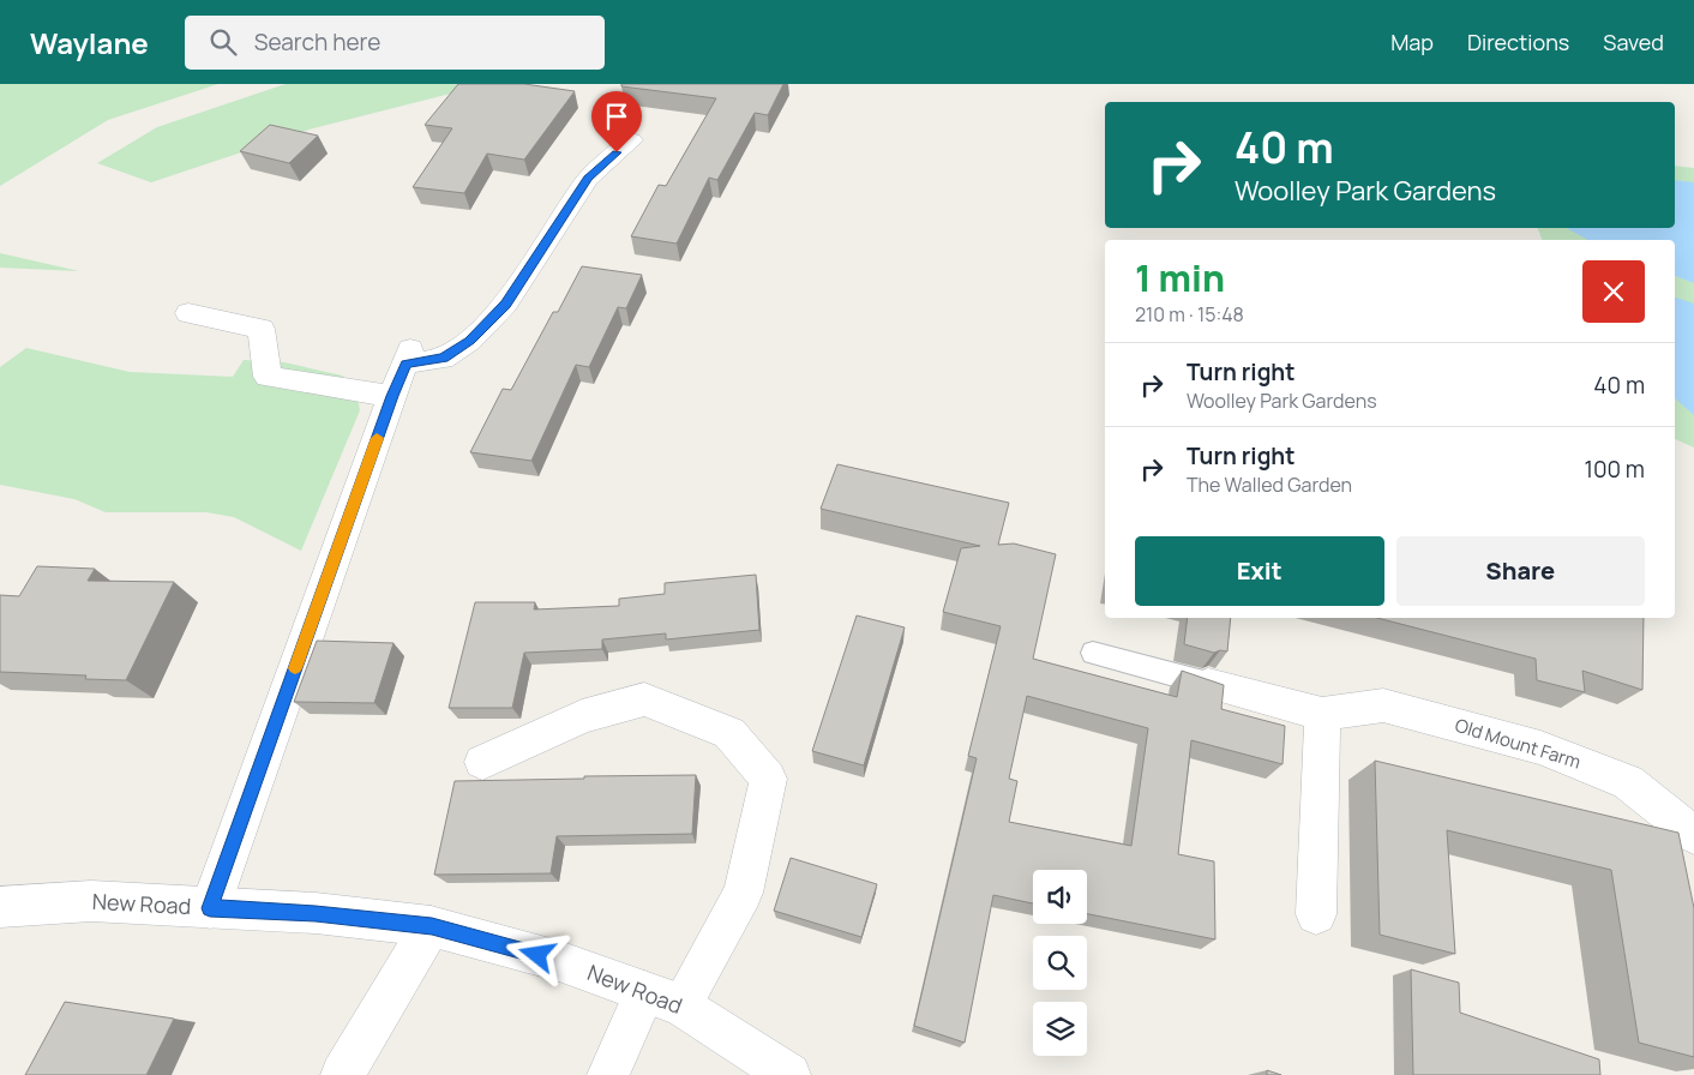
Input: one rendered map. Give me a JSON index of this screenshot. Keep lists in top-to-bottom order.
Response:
{
  "streets": {
    "street": ["Old Mount Farm", "New Road"]
  },
  "page": {
    "header": "Waylane",
    "search": "Search here",
    "nav": ["Map", "Directions", "Saved"],
    "turn": ["40 m", "Woolley Park Gardens"],
    "heading": ["1 min", "210 m · 15:48"],
    "list": [
      {
        "name": "Turn right",
        "note": "Woolley Park Gardens",
        "value": "40 m"
      },
      {
        "name": "Turn right",
        "note": "The Walled Garden",
        "value": "100 m"
      }
    ],
    "buttons": ["Exit", "Share"]
  }
}
